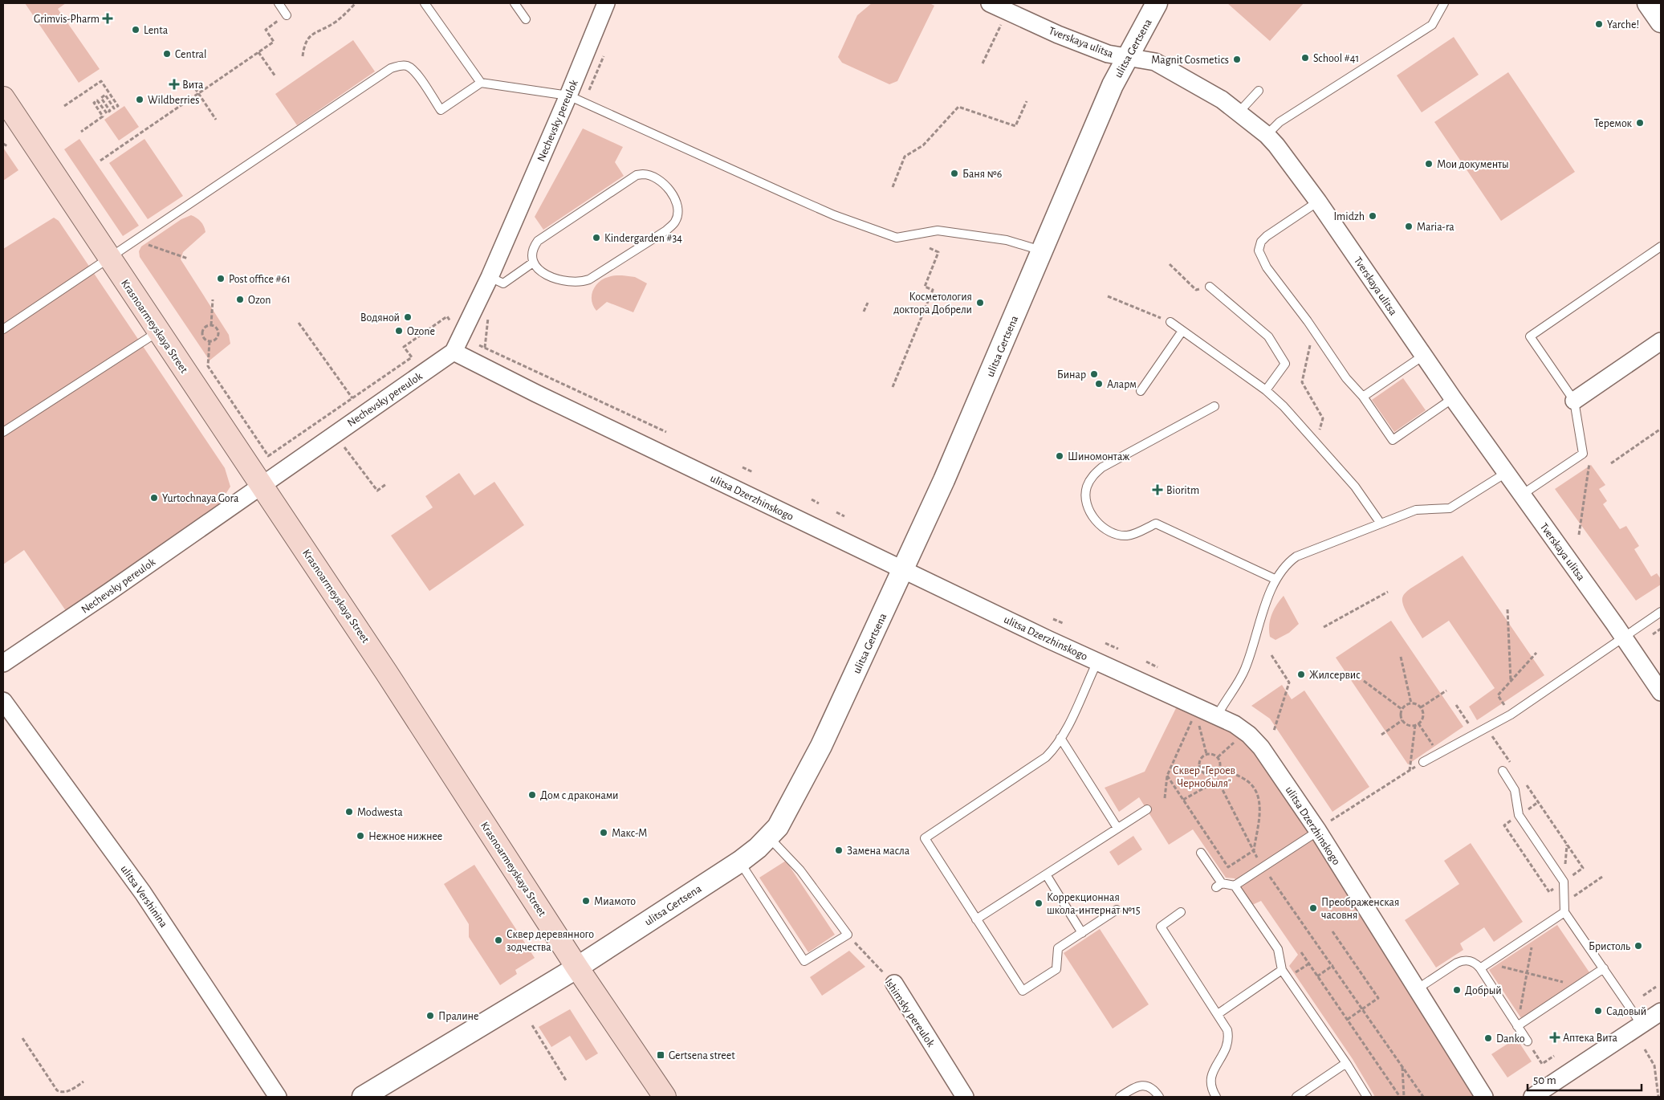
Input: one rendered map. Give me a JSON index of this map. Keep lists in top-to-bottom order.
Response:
{
  "streets": {
    "main road": ["Krasnoarmeyskaya Street"],
    "street": [
      "Tverskaya ulitsa",
      "ulitsa Gertsena",
      "Nechevsky pereulok",
      "ulitsa Dzerzhinskogo",
      "ulitsa Vershinina",
      "Ishimsky pereulok"
    ]
  },
  "crossings": [
    ["Tverskaya ulitsa", "ulitsa Gertsena"],
    ["ulitsa Gertsena", "Krasnoarmeyskaya Street"],
    ["ulitsa Gertsena", "ulitsa Dzerzhinskogo"],
    ["Nechevsky pereulok", "Krasnoarmeyskaya Street"],
    ["Nechevsky pereulok", "ulitsa Dzerzhinskogo"]
  ],
  "parks": ["Сквер \"Героев Чернобыля\""],
  "places": {
    "health": [
      "Grimvis-Pharm",
      "Вита",
      "Bioritm",
      "Аптека Вита"
    ],
    "other": [
      "Yarche!",
      "Lenta",
      "Central",
      "School #41",
      "Magnit Cosmetics",
      "Wildberries",
      "Теремок",
      "Мои документы",
      "Баня №6",
      "Imidzh",
      "Maria-ra",
      "Kindergarden #34",
      "Post office #61",
      "Ozon",
      "Косметология доктора Добрели",
      "Водяной",
      "Ozone",
      "Бинар",
      "Аларм",
      "Шиномонтаж",
      "Yurtochnaya Gora",
      "Жилсервис",
      "Дом с драконами",
      "Modwesta",
      "Макс-М",
      "Нежное нижнее",
      "Замена масла",
      "Миамото",
      "Коррекционная школа-интернат №15",
      "Преображенская часовня",
      "Сквер деревянного зодчества",
      "Бристоль",
      "Добрый",
      "Садовый",
      "Пралине",
      "Danko"
    ],
    "transit": ["Gertsena street"]
  },
  "scale_bar": "50 m"
}
